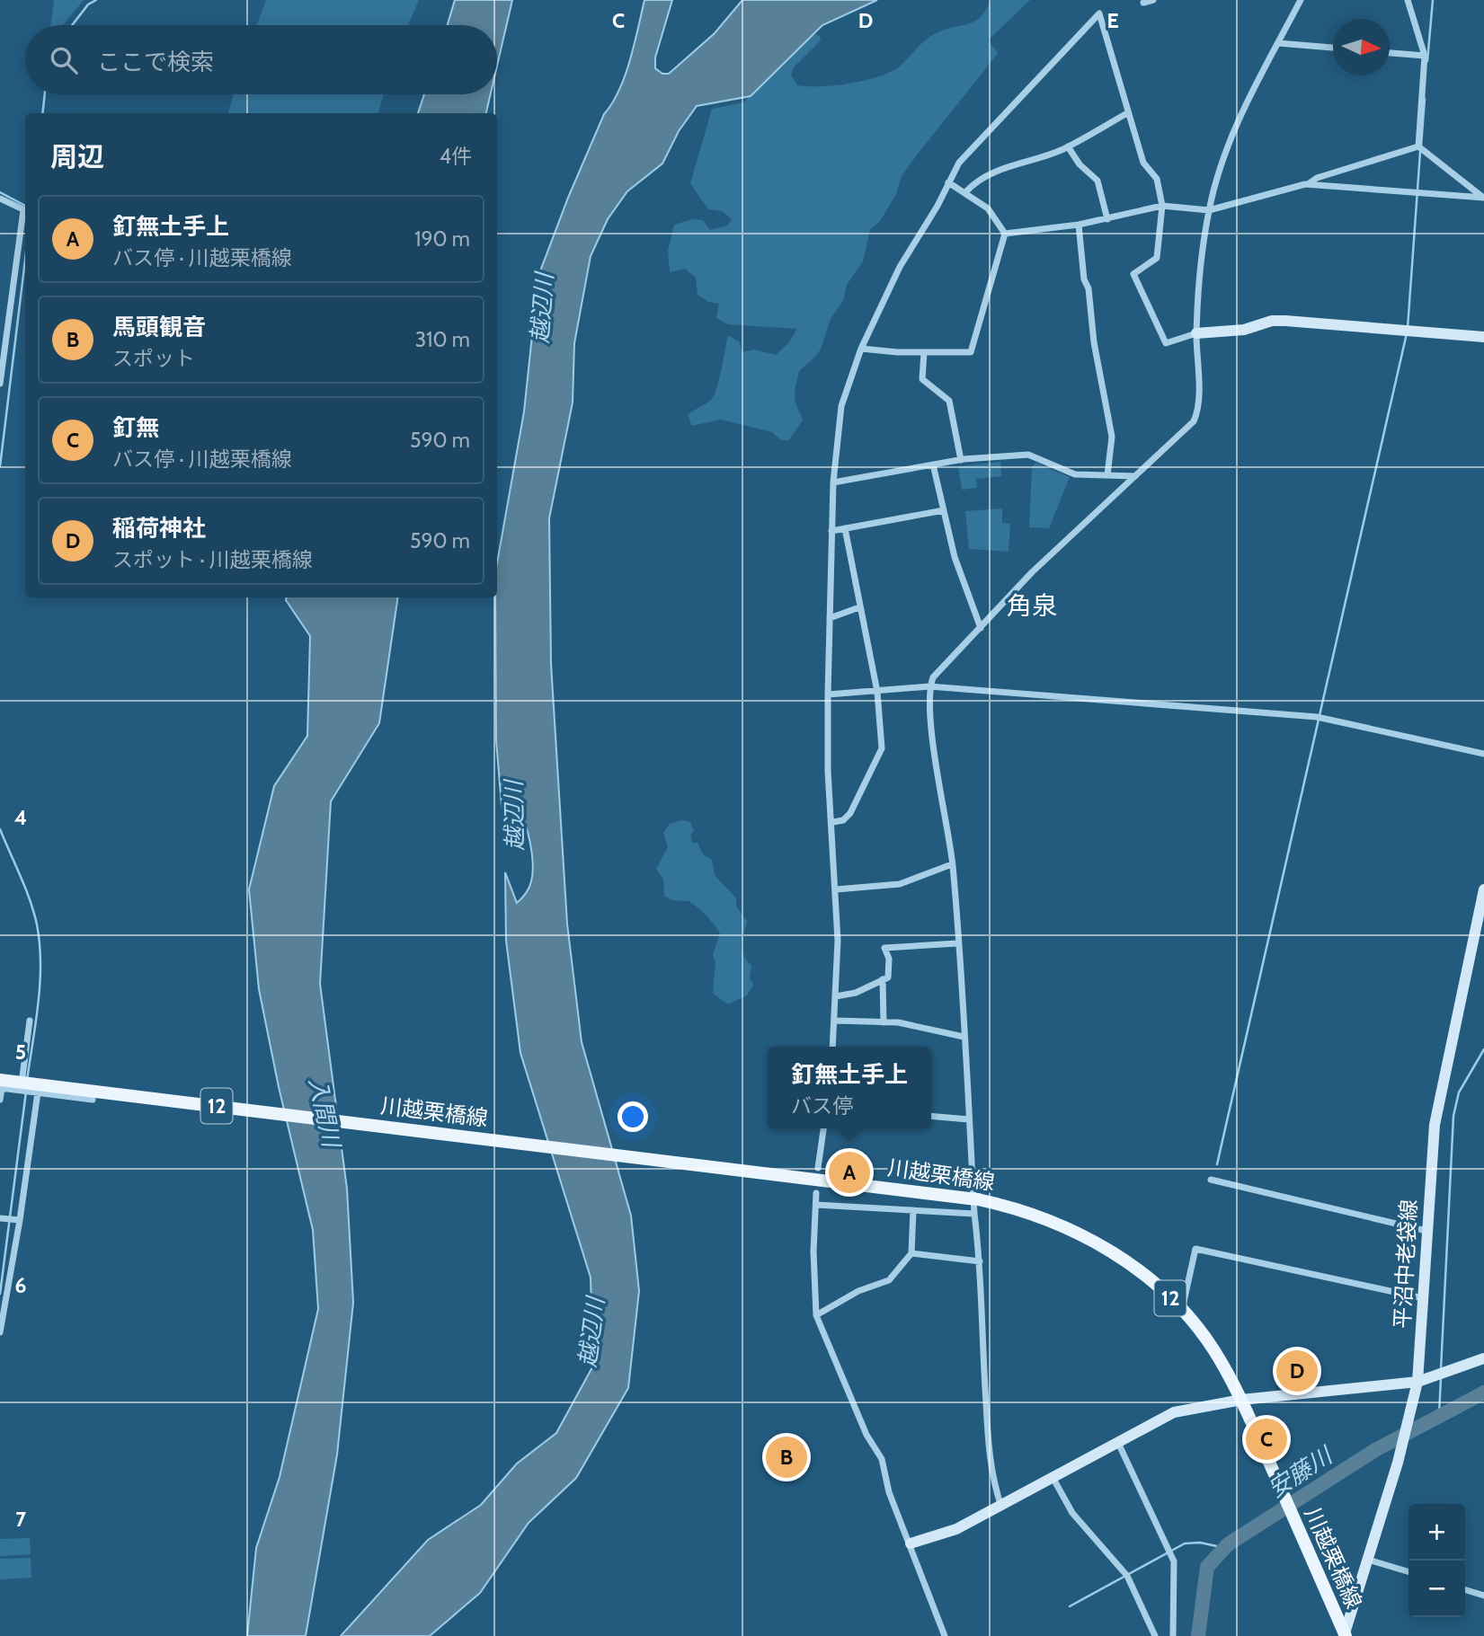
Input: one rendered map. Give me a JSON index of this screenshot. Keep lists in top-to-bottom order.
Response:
{
  "streets": {
    "main road": ["12", "川越栗橋線"],
    "street": ["平沼中老袋線"]
  },
  "crossings": [
    ["川越栗橋線", "平沼中老袋線"]
  ],
  "districts": ["角泉"],
  "water": ["越辺川", "入間川", "安藤川"],
  "north": "right",
  "page": {
    "search": "ここで検索",
    "heading": ["周辺", "4件"],
    "list": [
      {
        "mark": "A",
        "name": "釘無土手上",
        "note": "バス停 · 川越栗橋線",
        "value": "190 m"
      },
      {
        "mark": "B",
        "name": "馬頭観音",
        "note": "スポット",
        "value": "310 m"
      },
      {
        "mark": "C",
        "name": "釘無",
        "note": "バス停 · 川越栗橋線",
        "value": "590 m"
      },
      {
        "mark": "D",
        "name": "稲荷神社",
        "note": "スポット · 川越栗橋線",
        "value": "590 m"
      }
    ],
    "popup": ["釘無土手上", "バス停"],
    "pins": [
      "A",
      "D",
      "C",
      "B"
    ],
    "map_buttons": ["+", "−"]
  },
  "grid": {
    "columns": ["C", "D", "E"],
    "rows": [
      "4",
      "5",
      "6",
      "7"
    ]
  }
}
